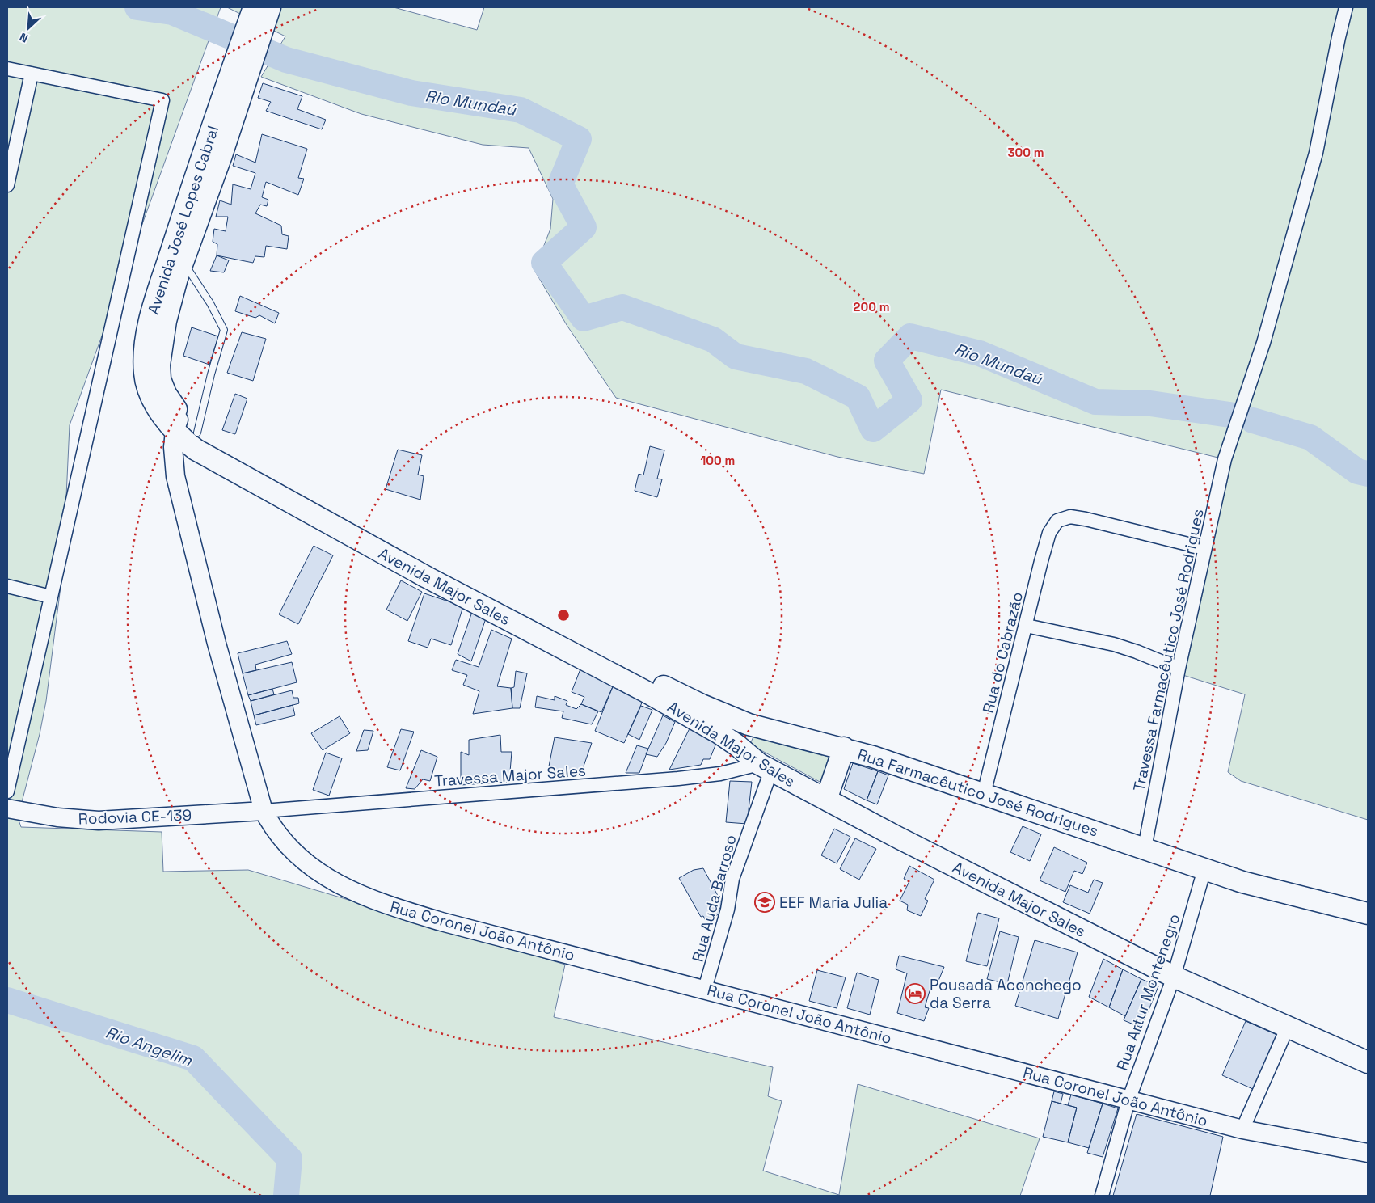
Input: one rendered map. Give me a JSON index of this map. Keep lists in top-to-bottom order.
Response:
{
  "streets": {
    "main road": ["Avenida José Lopes Cabral", "Avenida Major Sales", "Rua Farmacêutico José Rodrigues"],
    "street": [
      "Travessa Farmacêutico José Rodrigues",
      "Rua do Cabrazão",
      "Travessa Major Sales",
      "Rodovia CE-139",
      "Rua Auda Barroso",
      "Rua Coronel João Antônio",
      "Rua Artur Montenegro"
    ]
  },
  "crossings": [
    ["Avenida José Lopes Cabral", "Avenida Major Sales"],
    ["Avenida José Lopes Cabral", "Rua Coronel João Antônio"],
    ["Avenida Major Sales", "Travessa Major Sales"],
    ["Avenida Major Sales", "Rua Farmacêutico José Rodrigues"],
    ["Avenida Major Sales", "Rua Auda Barroso"],
    ["Avenida Major Sales", "Rua Coronel João Antônio"],
    ["Avenida Major Sales", "Rua Artur Montenegro"],
    ["Travessa Farmacêutico José Rodrigues", "Rua do Cabrazão"],
    ["Travessa Farmacêutico José Rodrigues", "Rua Farmacêutico José Rodrigues"],
    ["Rua do Cabrazão", "Rua Farmacêutico José Rodrigues"],
    ["Travessa Major Sales", "Rodovia CE-139"],
    ["Travessa Major Sales", "Rua Auda Barroso"],
    ["Travessa Major Sales", "Rua Coronel João Antônio"],
    ["Rua Farmacêutico José Rodrigues", "Rua Artur Montenegro"],
    ["Rodovia CE-139", "Rua Coronel João Antônio"],
    ["Rua Auda Barroso", "Rua Coronel João Antônio"],
    ["Rua Coronel João Antônio", "Rua Artur Montenegro"]
  ],
  "water": ["Rio Mundaú", "Rio Angelim"],
  "places": {
    "school or university": ["EEF Maria Julia"],
    "hotel": ["Pousada Aconchego da Serra"]
  },
  "north": "bottom left",
  "rings": ["300 m", "200 m", "100 m"]
}
